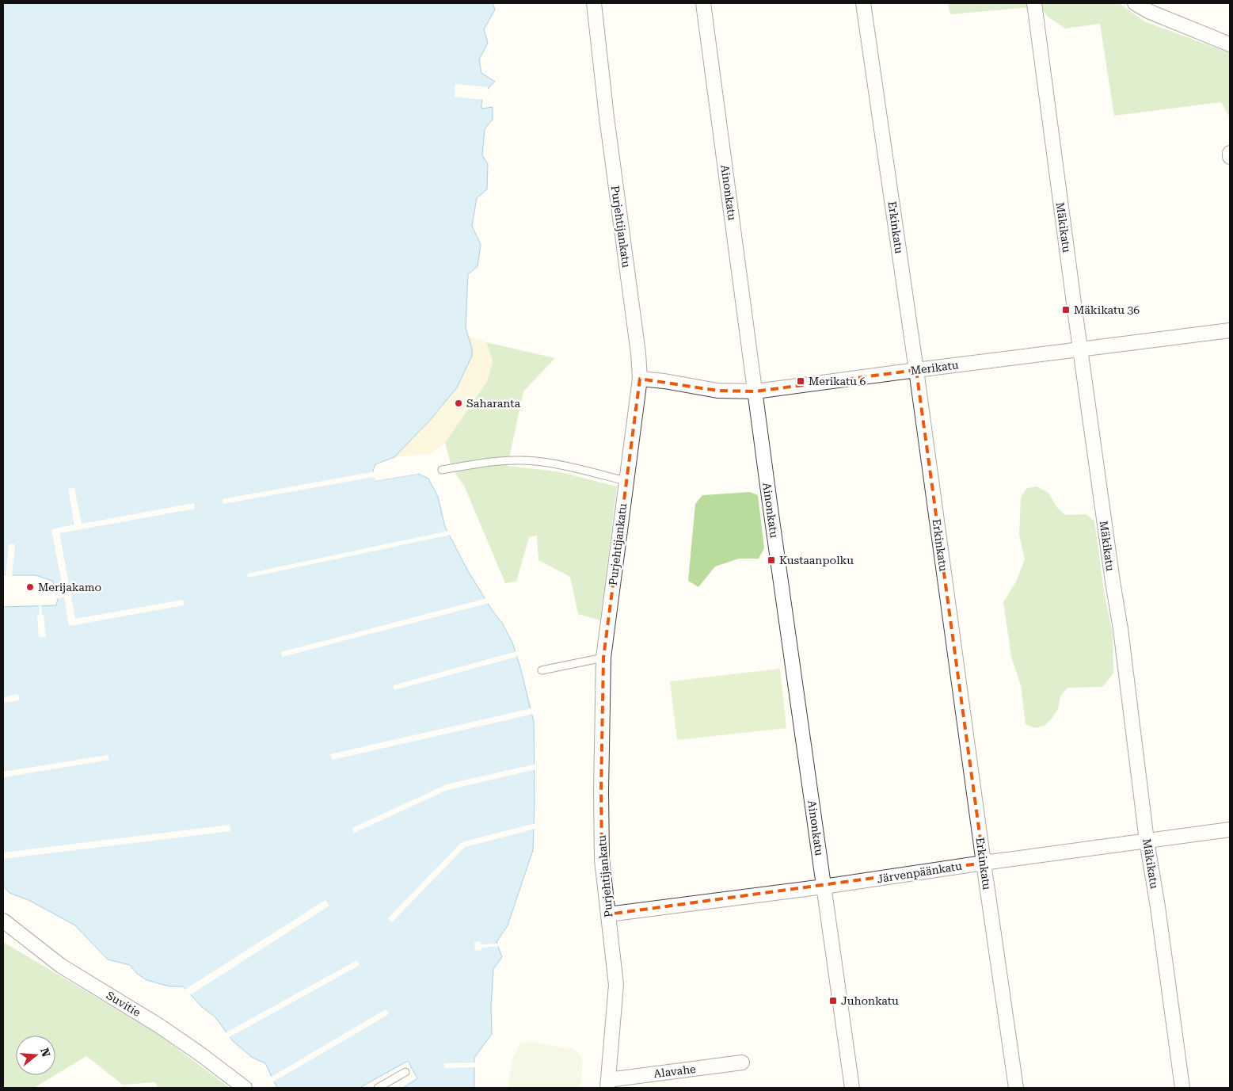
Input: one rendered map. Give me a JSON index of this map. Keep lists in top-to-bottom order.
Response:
{
  "streets": {
    "street": [
      "Ainonkatu",
      "Purjehtijankatu",
      "Erkinkatu",
      "Mäkikatu",
      "Merikatu",
      "Järvenpäänkatu",
      "Suvitie",
      "Alavahe"
    ]
  },
  "crossings": [
    ["Ainonkatu", "Merikatu"],
    ["Ainonkatu", "Järvenpäänkatu"],
    ["Purjehtijankatu", "Merikatu"],
    ["Purjehtijankatu", "Järvenpäänkatu"],
    ["Purjehtijankatu", "Alavahe"],
    ["Erkinkatu", "Merikatu"],
    ["Erkinkatu", "Järvenpäänkatu"],
    ["Mäkikatu", "Merikatu"],
    ["Mäkikatu", "Järvenpäänkatu"]
  ],
  "places": {
    "transit": [
      "Mäkikatu 36",
      "Merikatu 6",
      "Kustaanpolku",
      "Juhonkatu"
    ],
    "other": ["Saharanta", "Merijakamo"]
  },
  "north": "right"
}
